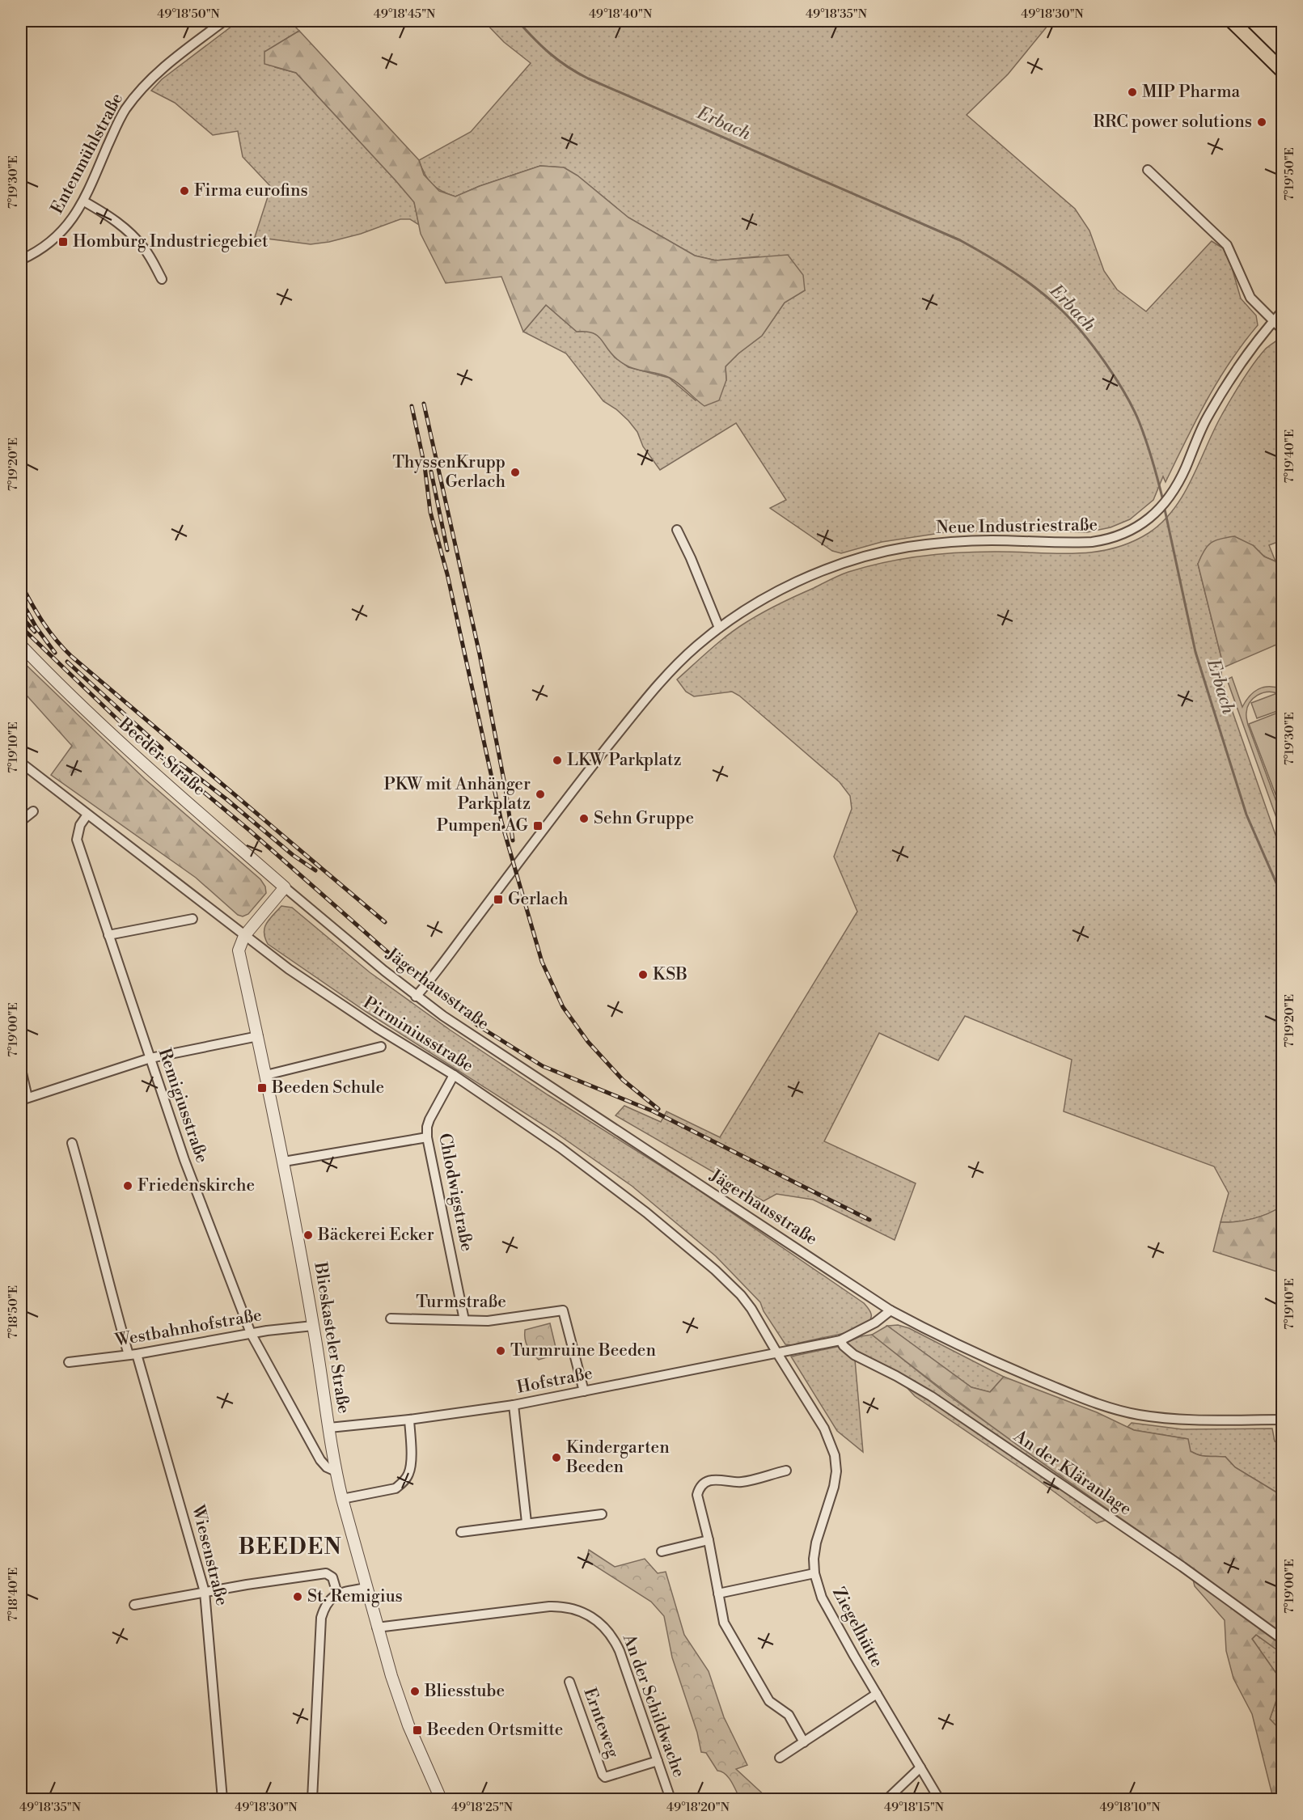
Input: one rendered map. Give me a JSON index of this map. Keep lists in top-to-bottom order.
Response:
{
  "streets": {
    "street": [
      "Entenmühlstraße",
      "Neue Industriestraße",
      "Beeder Straße",
      "Jägerhausstraße",
      "Pirminiusstraße",
      "Remigiusstraße",
      "Chlodwigstraße",
      "Turmstraße",
      "Westbahnhofstraße",
      "Blieskasteler Straße",
      "Hofstraße",
      "An der Kläranlage",
      "Wiesenstraße",
      "Ziegelhütte",
      "An der Schildwache",
      "Ernteweg"
    ]
  },
  "crossings": [
    ["Neue Industriestraße", "Jägerhausstraße"],
    ["Beeder Straße", "Jägerhausstraße"],
    ["Beeder Straße", "Blieskasteler Straße"],
    ["Jägerhausstraße", "Blieskasteler Straße"],
    ["Jägerhausstraße", "Hofstraße"],
    ["Pirminiusstraße", "Remigiusstraße"],
    ["Pirminiusstraße", "Chlodwigstraße"],
    ["Pirminiusstraße", "Blieskasteler Straße"],
    ["Pirminiusstraße", "Hofstraße"],
    ["Pirminiusstraße", "Ziegelhütte"],
    ["Remigiusstraße", "Westbahnhofstraße"],
    ["Remigiusstraße", "Blieskasteler Straße"],
    ["Chlodwigstraße", "Turmstraße"],
    ["Turmstraße", "Hofstraße"],
    ["Westbahnhofstraße", "Blieskasteler Straße"],
    ["Westbahnhofstraße", "Wiesenstraße"],
    ["Blieskasteler Straße", "Hofstraße"],
    ["Blieskasteler Straße", "An der Schildwache"],
    ["Hofstraße", "An der Kläranlage"],
    ["Hofstraße", "Ziegelhütte"],
    ["An der Schildwache", "Ernteweg"]
  ],
  "districts": ["BEEDEN"],
  "water": ["Erbach"],
  "places": {
    "other": [
      "MIP Pharma",
      "RRC power solutions",
      "Firma eurofins",
      "ThyssenKrupp Gerlach",
      "LKW Parkplatz",
      "PKW mit Anhänger Parkplatz",
      "Sehn Gruppe",
      "KSB",
      "Friedenskirche",
      "Bäckerei Ecker",
      "Turmruine Beeden",
      "Kindergarten Beeden",
      "St. Remigius",
      "Bliesstube"
    ],
    "transit": [
      "Homburg Industriegebiet",
      "Pumpen AG",
      "Gerlach",
      "Beeden Schule",
      "Beeden Ortsmitte"
    ]
  },
  "coordinates": [
    "49°18'50\"N",
    "49°18'45\"N",
    "49°18'40\"N",
    "49°18'35\"N",
    "49°18'30\"N",
    "7°19'50\"E",
    "7°19'30\"E",
    "7°19'40\"E",
    "7°19'20\"E",
    "7°19'10\"E",
    "7°19'00\"E",
    "7°18'50\"E",
    "7°18'40\"E",
    "49°18'25\"N",
    "49°18'20\"N",
    "49°18'15\"N",
    "49°18'10\"N"
  ]
}
